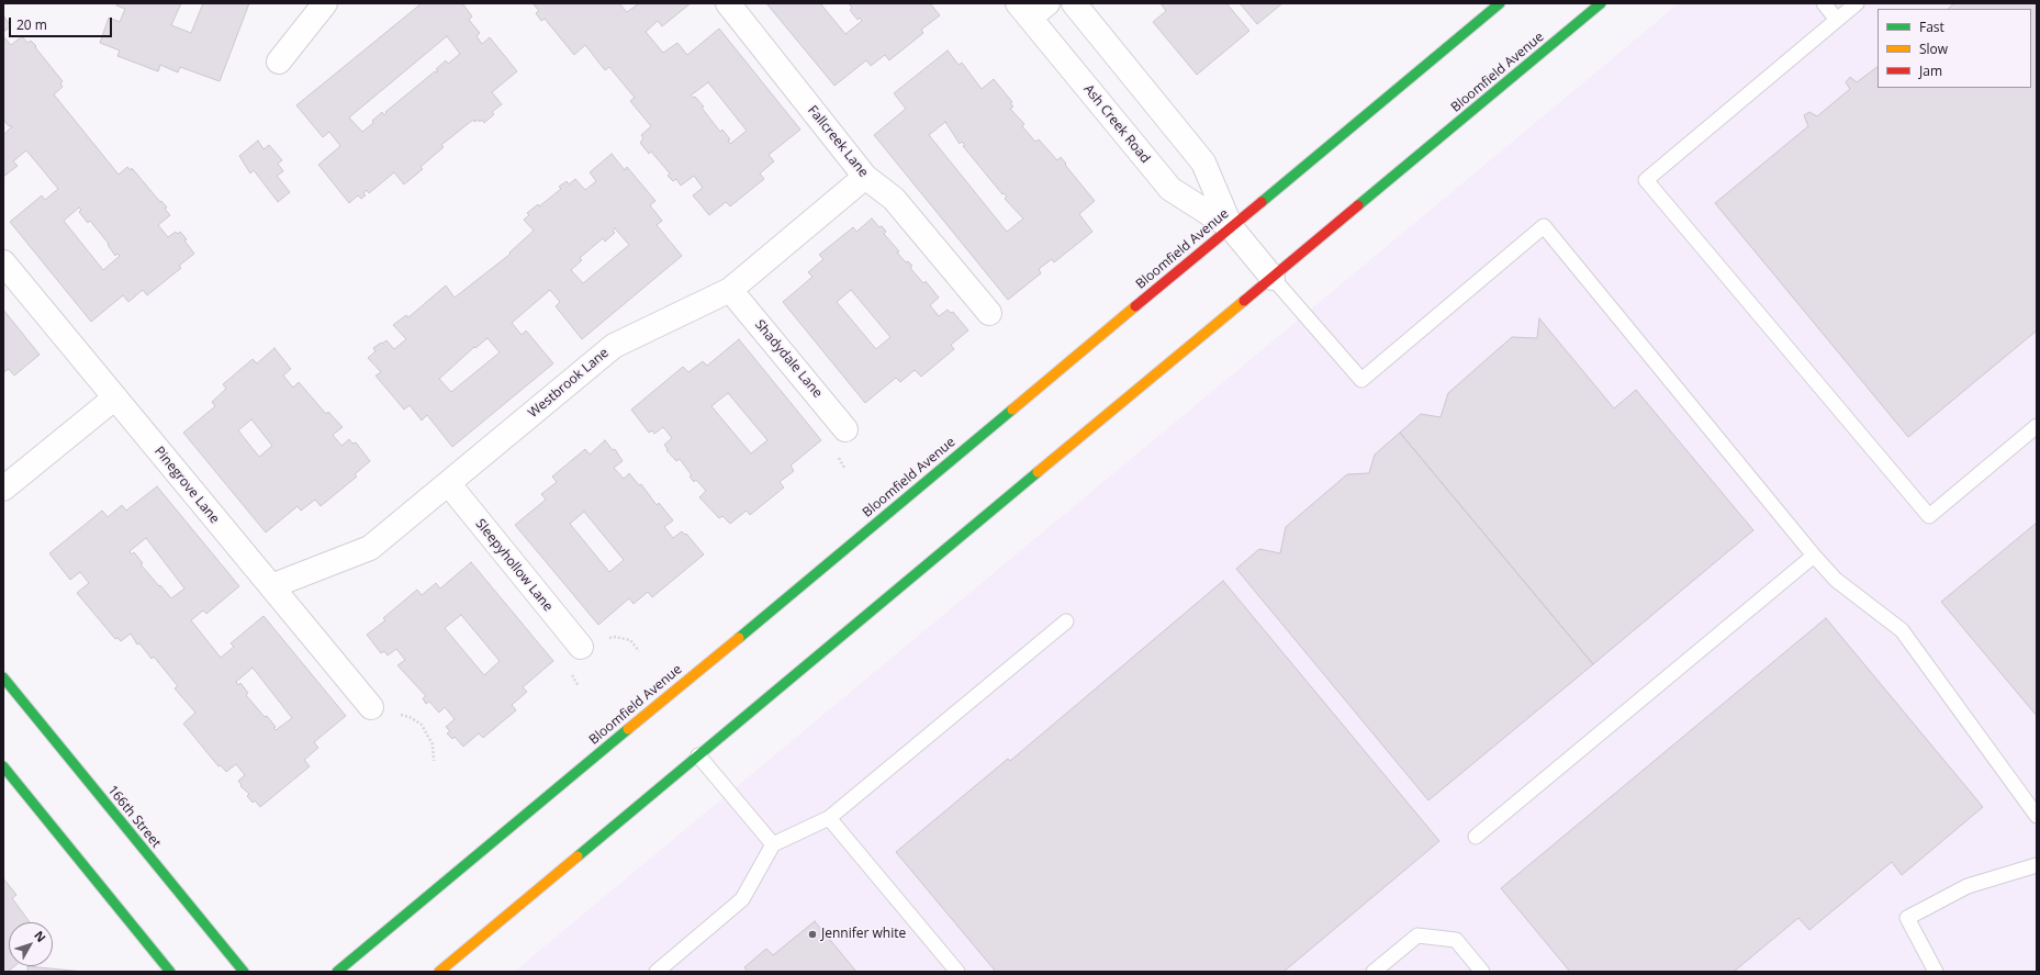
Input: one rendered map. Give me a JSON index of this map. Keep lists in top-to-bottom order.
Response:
{
  "streets": {
    "main road": ["Bloomfield Avenue", "166th Street"],
    "street": [
      "Ash Creek Road",
      "Fallcreek Lane",
      "Shadydale Lane",
      "Westbrook Lane",
      "Pinegrove Lane",
      "Sleepyhollow Lane"
    ]
  },
  "crossings": [
    ["Bloomfield Avenue", "Ash Creek Road"],
    ["Fallcreek Lane", "Westbrook Lane"],
    ["Shadydale Lane", "Westbrook Lane"],
    ["Westbrook Lane", "Pinegrove Lane"],
    ["Westbrook Lane", "Sleepyhollow Lane"]
  ],
  "places": ["Jennifer white"],
  "legend": ["Fast", "Slow", "Jam"],
  "scale_bar": "20 m",
  "north": "top right"
}
